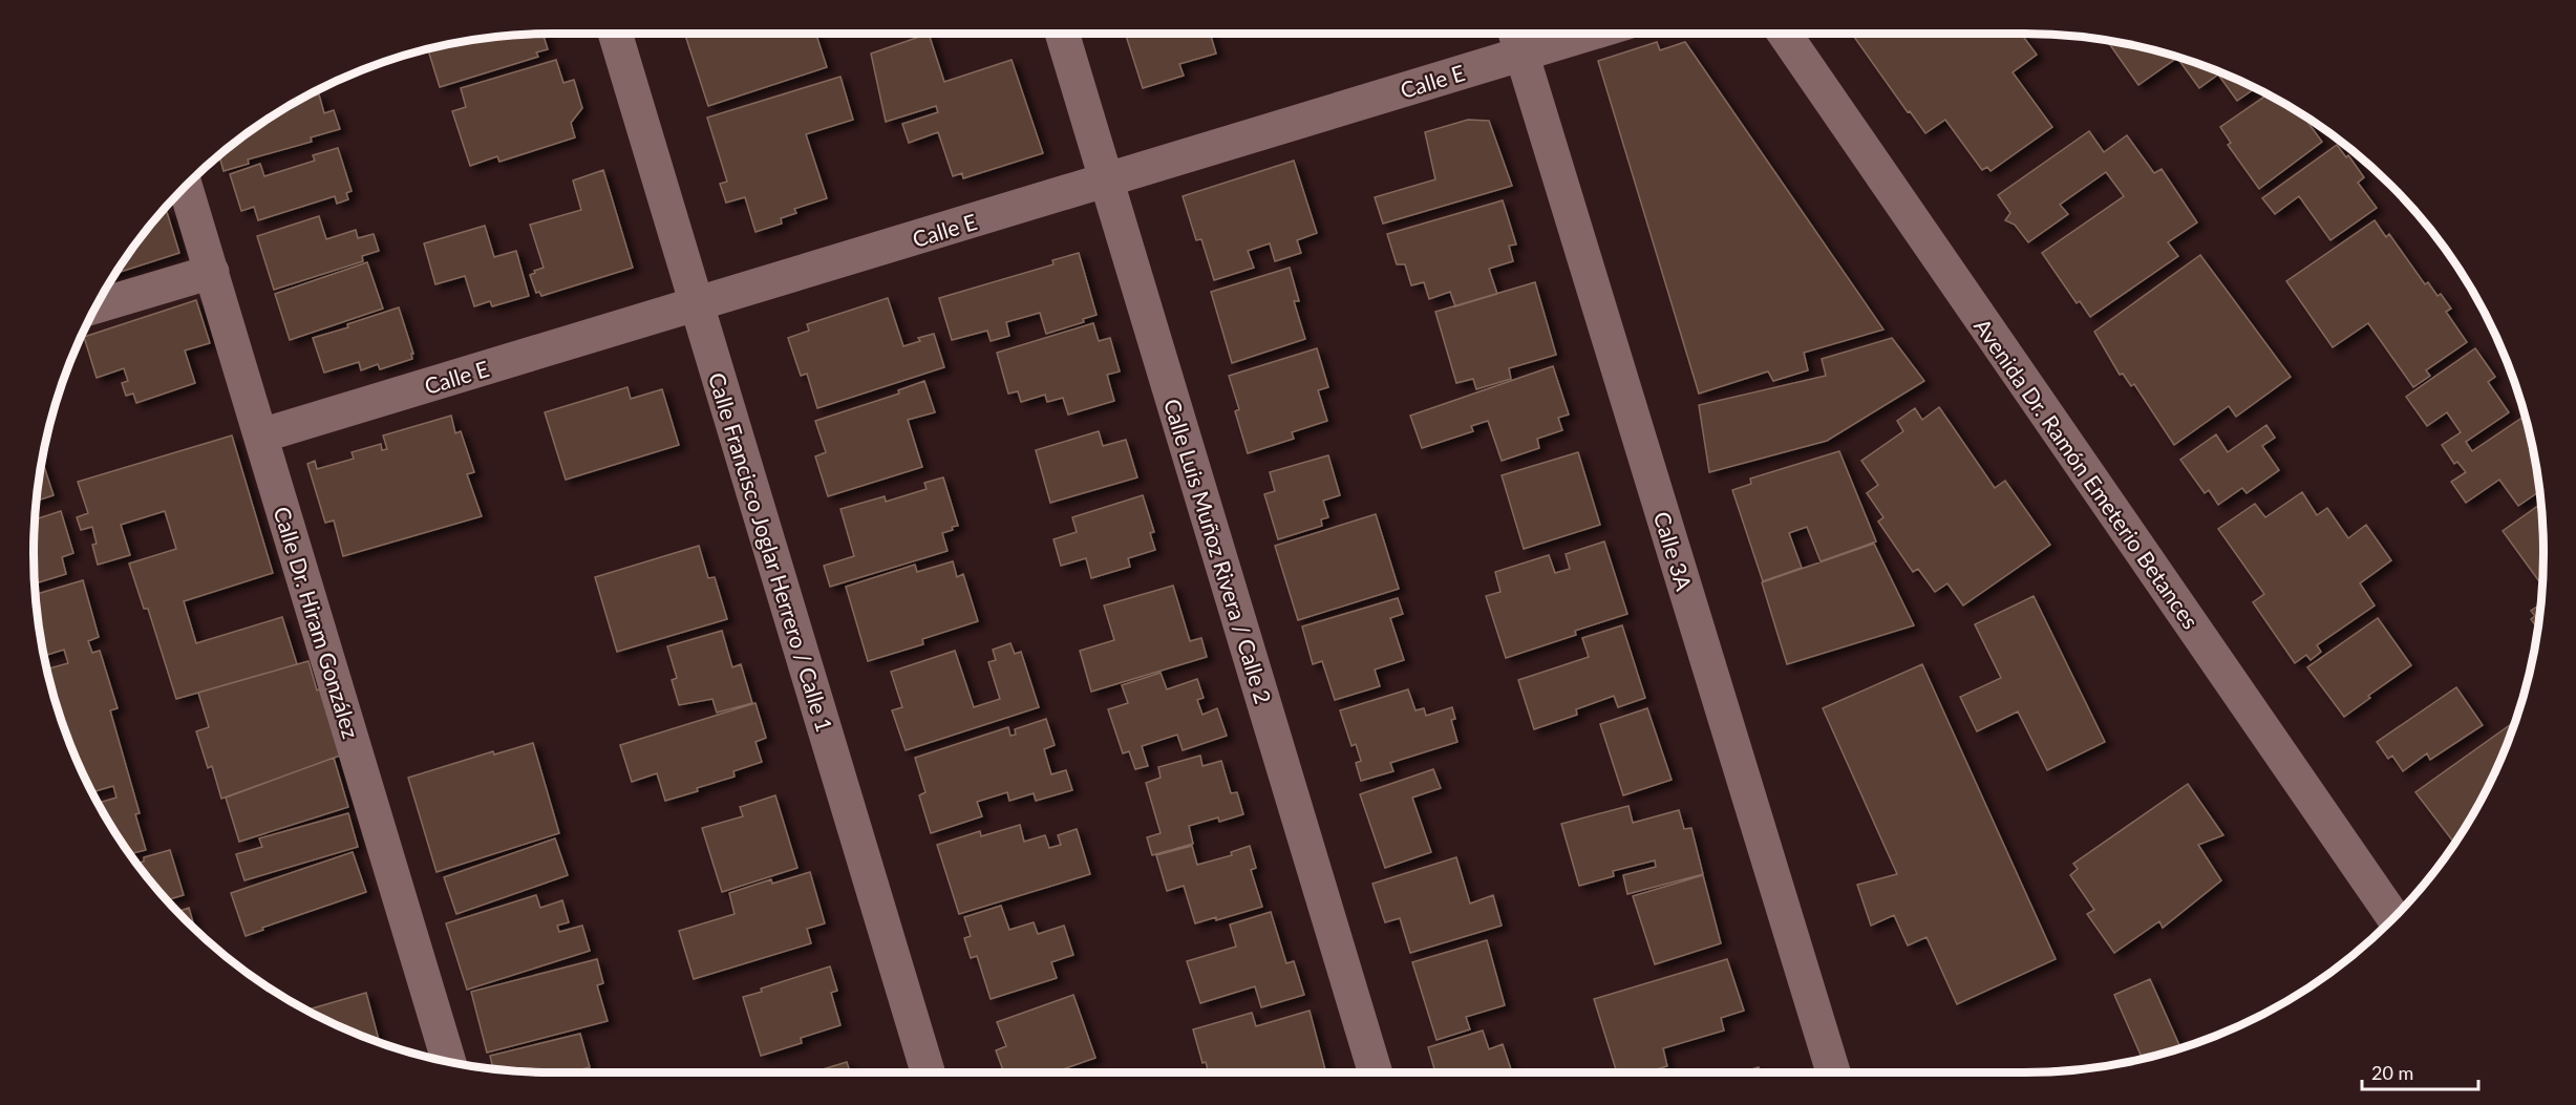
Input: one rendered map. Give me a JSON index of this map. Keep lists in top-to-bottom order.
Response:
{
  "streets": {
    "street": [
      "Calle E",
      "Avenida Dr. Ramón Emeterio Betances",
      "Calle Luis Muñoz Rivera / Calle 2",
      "Calle 3A",
      "Calle Francisco Joglar Herrero / Calle 1",
      "Calle Dr. Hiram González"
    ]
  },
  "crossings": [
    ["Calle E", "Calle Luis Muñoz Rivera / Calle 2"],
    ["Calle E", "Calle 3A"],
    ["Calle E", "Calle Francisco Joglar Herrero / Calle 1"],
    ["Calle E", "Calle Dr. Hiram González"]
  ],
  "scale_bar": "20 m"
}
